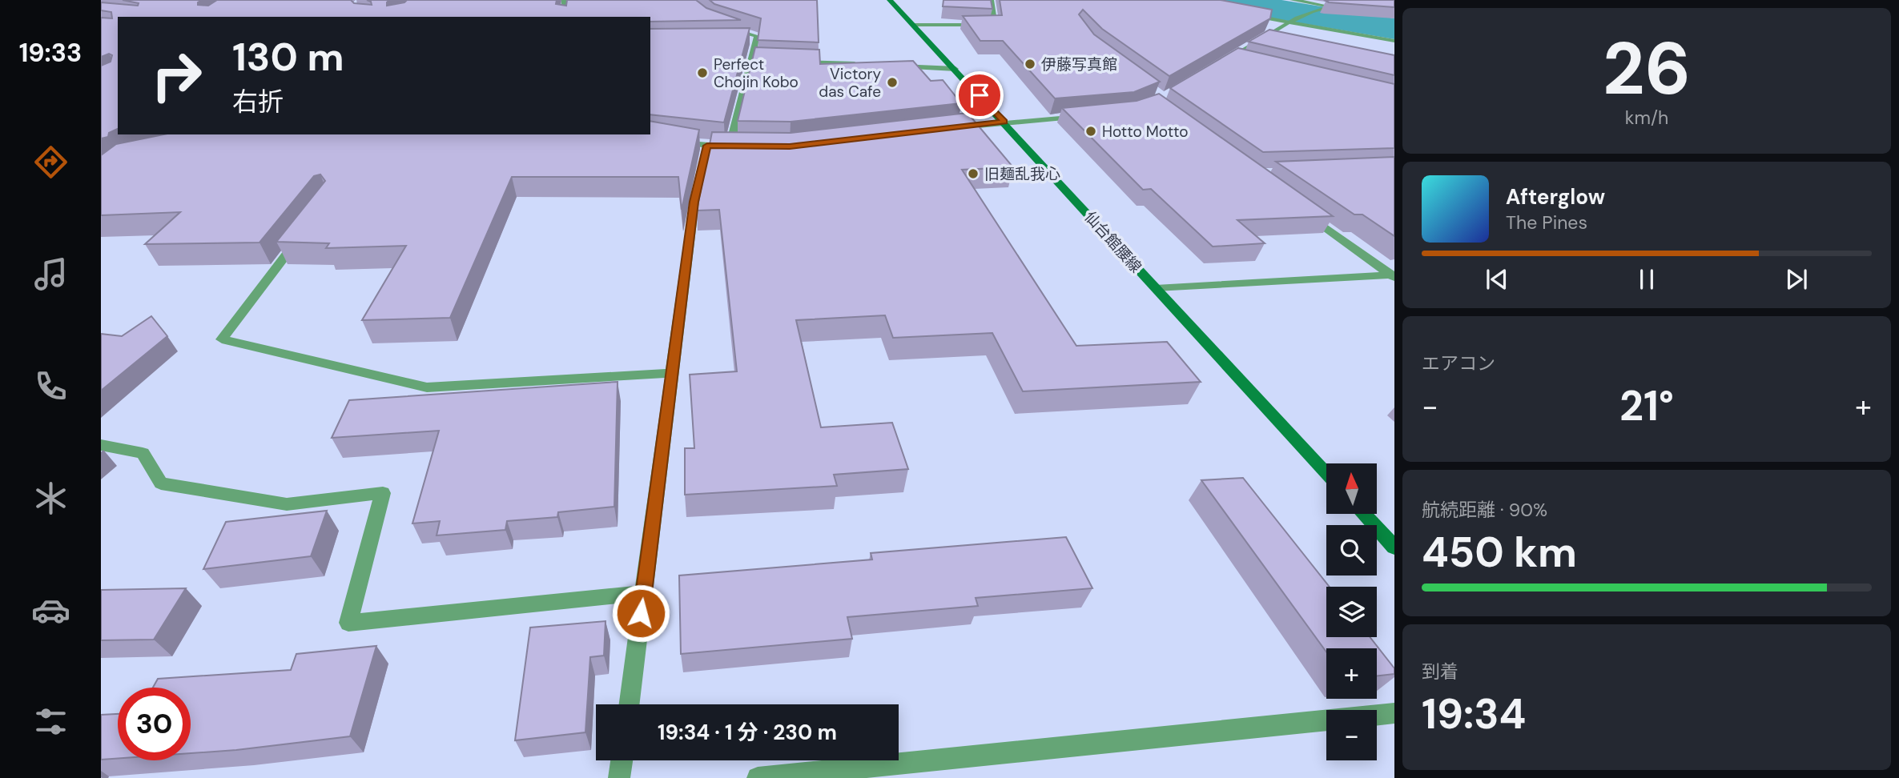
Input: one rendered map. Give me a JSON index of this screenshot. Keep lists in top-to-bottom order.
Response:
{
  "streets": {
    "main road": ["仙台館腰線"]
  },
  "places": [
    "伊藤写真館",
    "Perfect Chojin Kobo",
    "Victory das Cafe",
    "Hotto Motto",
    "旧麺乱我心"
  ],
  "north": "top",
  "page": {
    "tabs": "19:33",
    "tile": [
      ["26", "km/h"],
      "エアコン",
      ["航続距離 · 90%", "450 km"],
      ["到着", "19:34"]
    ],
    "turn": ["130 m", "右折"],
    "song": ["Afterglow", "The Pines"],
    "heat": ["−", "21°", "+"],
    "map_buttons": ["+", "−"],
    "limit": "30",
    "trip": "19:34 · 1 分 · 230 m"
  }
}
